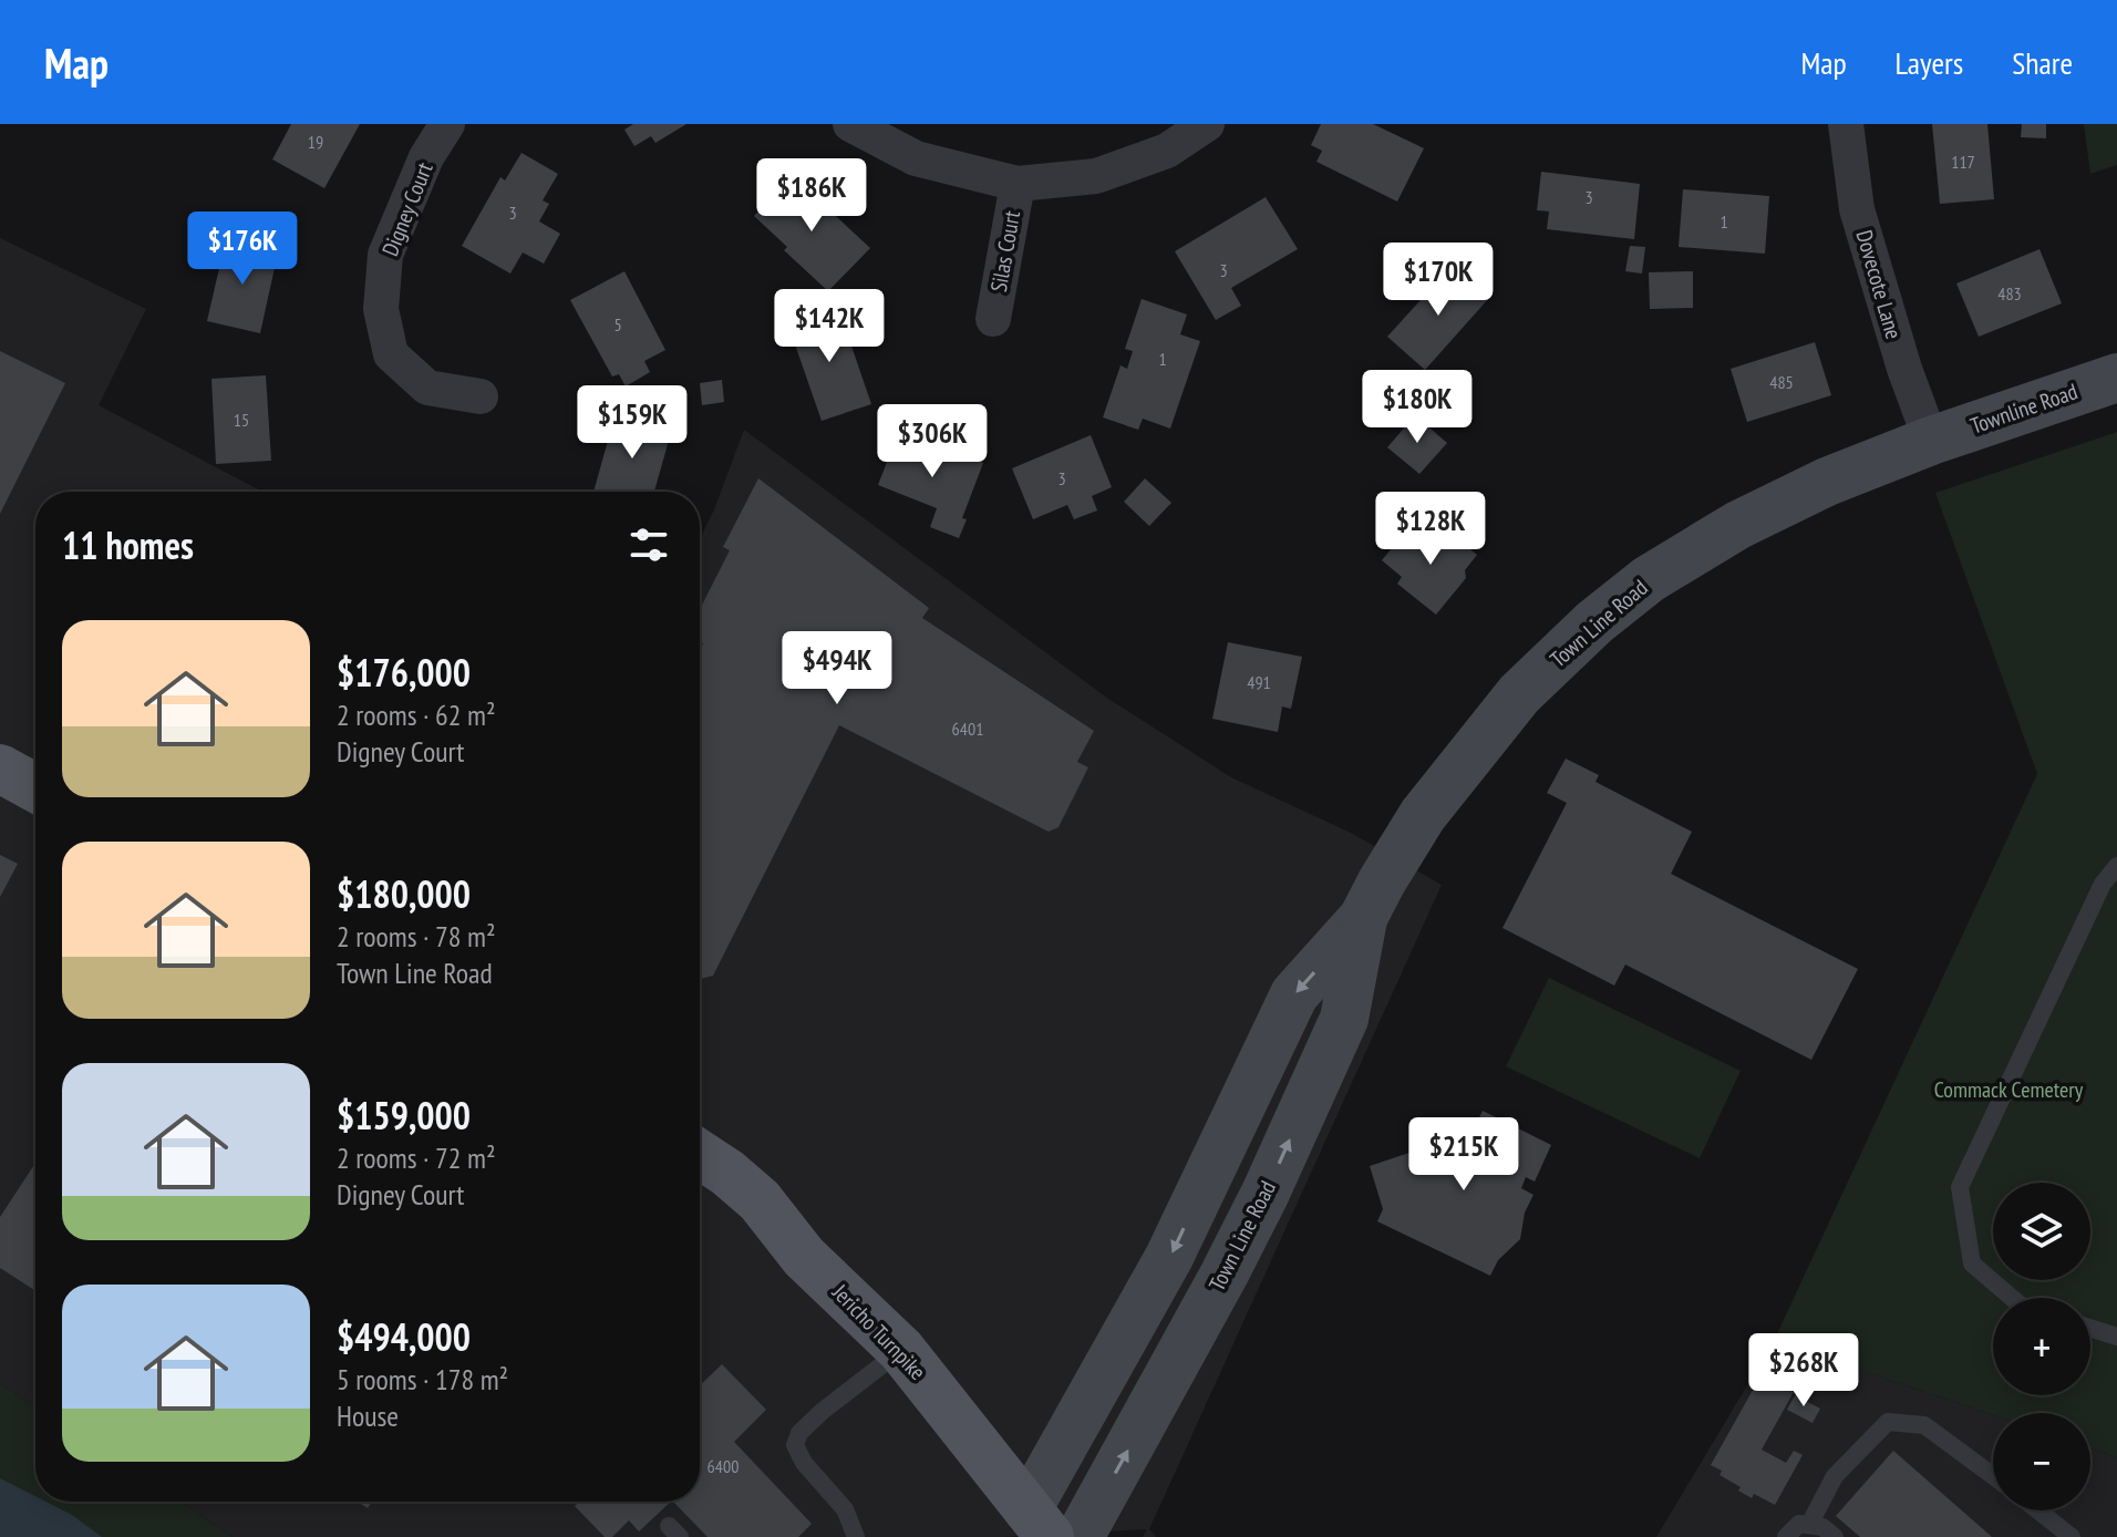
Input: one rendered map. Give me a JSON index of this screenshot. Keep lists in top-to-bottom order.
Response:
{
  "streets": {
    "main road": ["Townline Road", "Town Line Road", "Jericho Turnpike"],
    "street": ["Digney Court", "Silas Court", "Dovecote Lane"]
  },
  "crossings": [
    ["Dovecote Lane", "Townline Road"],
    ["Dovecote Lane", "Town Line Road"],
    ["Townline Road", "Town Line Road"],
    ["Town Line Road", "Jericho Turnpike"]
  ],
  "parks": ["Commack Cemetery"],
  "house_numbers": [
    "19",
    "117",
    "3",
    "3",
    "1",
    "3",
    "483",
    "5",
    "1",
    "485",
    "15",
    "3",
    "491",
    "6401",
    "6400"
  ],
  "page": {
    "header": "Map",
    "nav": ["Map", "Layers", "Share"],
    "price": [
      "$186K",
      "$176K",
      "$170K",
      "$142K",
      "$180K",
      "$159K",
      "$306K",
      "$128K",
      "$494K",
      "$215K",
      "$268K"
    ],
    "heading": "11 homes",
    "list": [
      {
        "name": "$176,000",
        "note": "2 rooms · 62 m² · Digney Court"
      },
      {
        "name": "$180,000",
        "note": "2 rooms · 78 m² · Town Line Road"
      },
      {
        "name": "$159,000",
        "note": "2 rooms · 72 m² · Digney Court"
      },
      {
        "name": "$494,000",
        "note": "5 rooms · 178 m² · House"
      }
    ],
    "map_buttons": ["+", "−"]
  }
}
